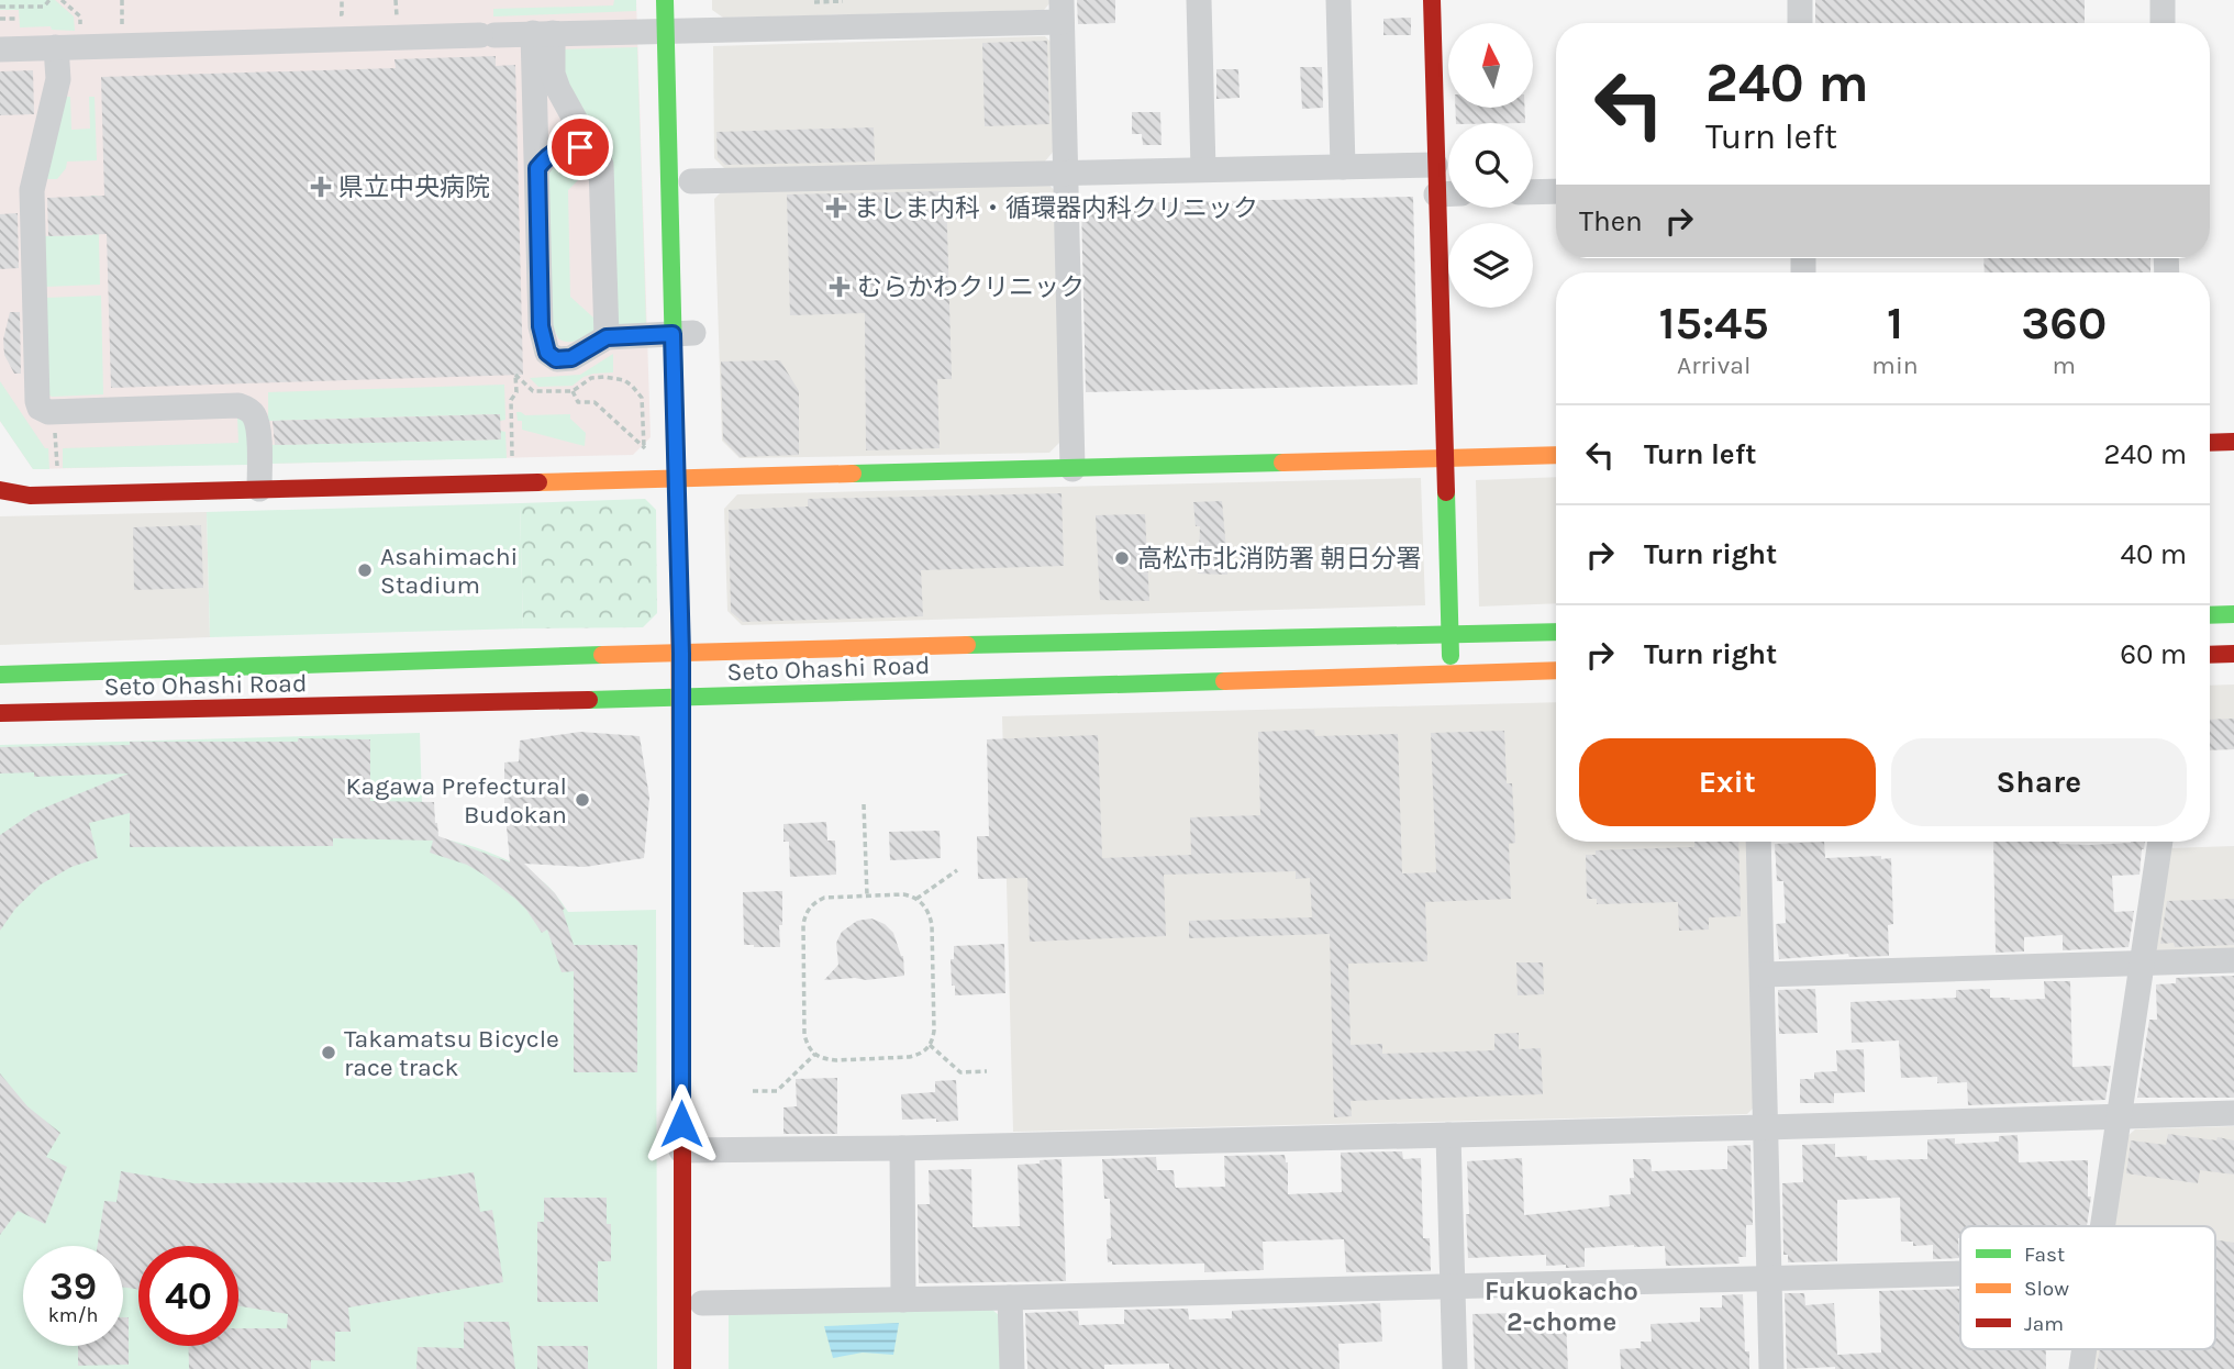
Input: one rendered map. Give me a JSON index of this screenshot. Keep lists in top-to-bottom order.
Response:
{
  "streets": {
    "street": ["Seto Ohashi Road"]
  },
  "districts": ["Fukuokacho 2-chome"],
  "places": {
    "health": ["県立中央病院", "ましま内科・循環器内科クリニック", "むらかわクリニック"],
    "other": [
      "高松市北消防署 朝日分署",
      "Asahimachi Stadium",
      "Kagawa Prefectural Budokan",
      "Takamatsu Bicycle race track"
    ]
  },
  "legend": ["Fast", "Slow", "Jam"],
  "north": "top",
  "page": {
    "turn": ["240 m", "Turn left"],
    "then": "Then",
    "eta": [
      "15:45",
      "Arrival",
      "1",
      "min",
      "360",
      "m"
    ],
    "list": [
      {
        "name": "Turn left",
        "value": "240 m"
      },
      {
        "name": "Turn right",
        "value": "40 m"
      },
      {
        "name": "Turn right",
        "value": "60 m"
      }
    ],
    "buttons": ["Exit", "Share"],
    "speed": "39 km/h",
    "limit": "40"
  }
}
